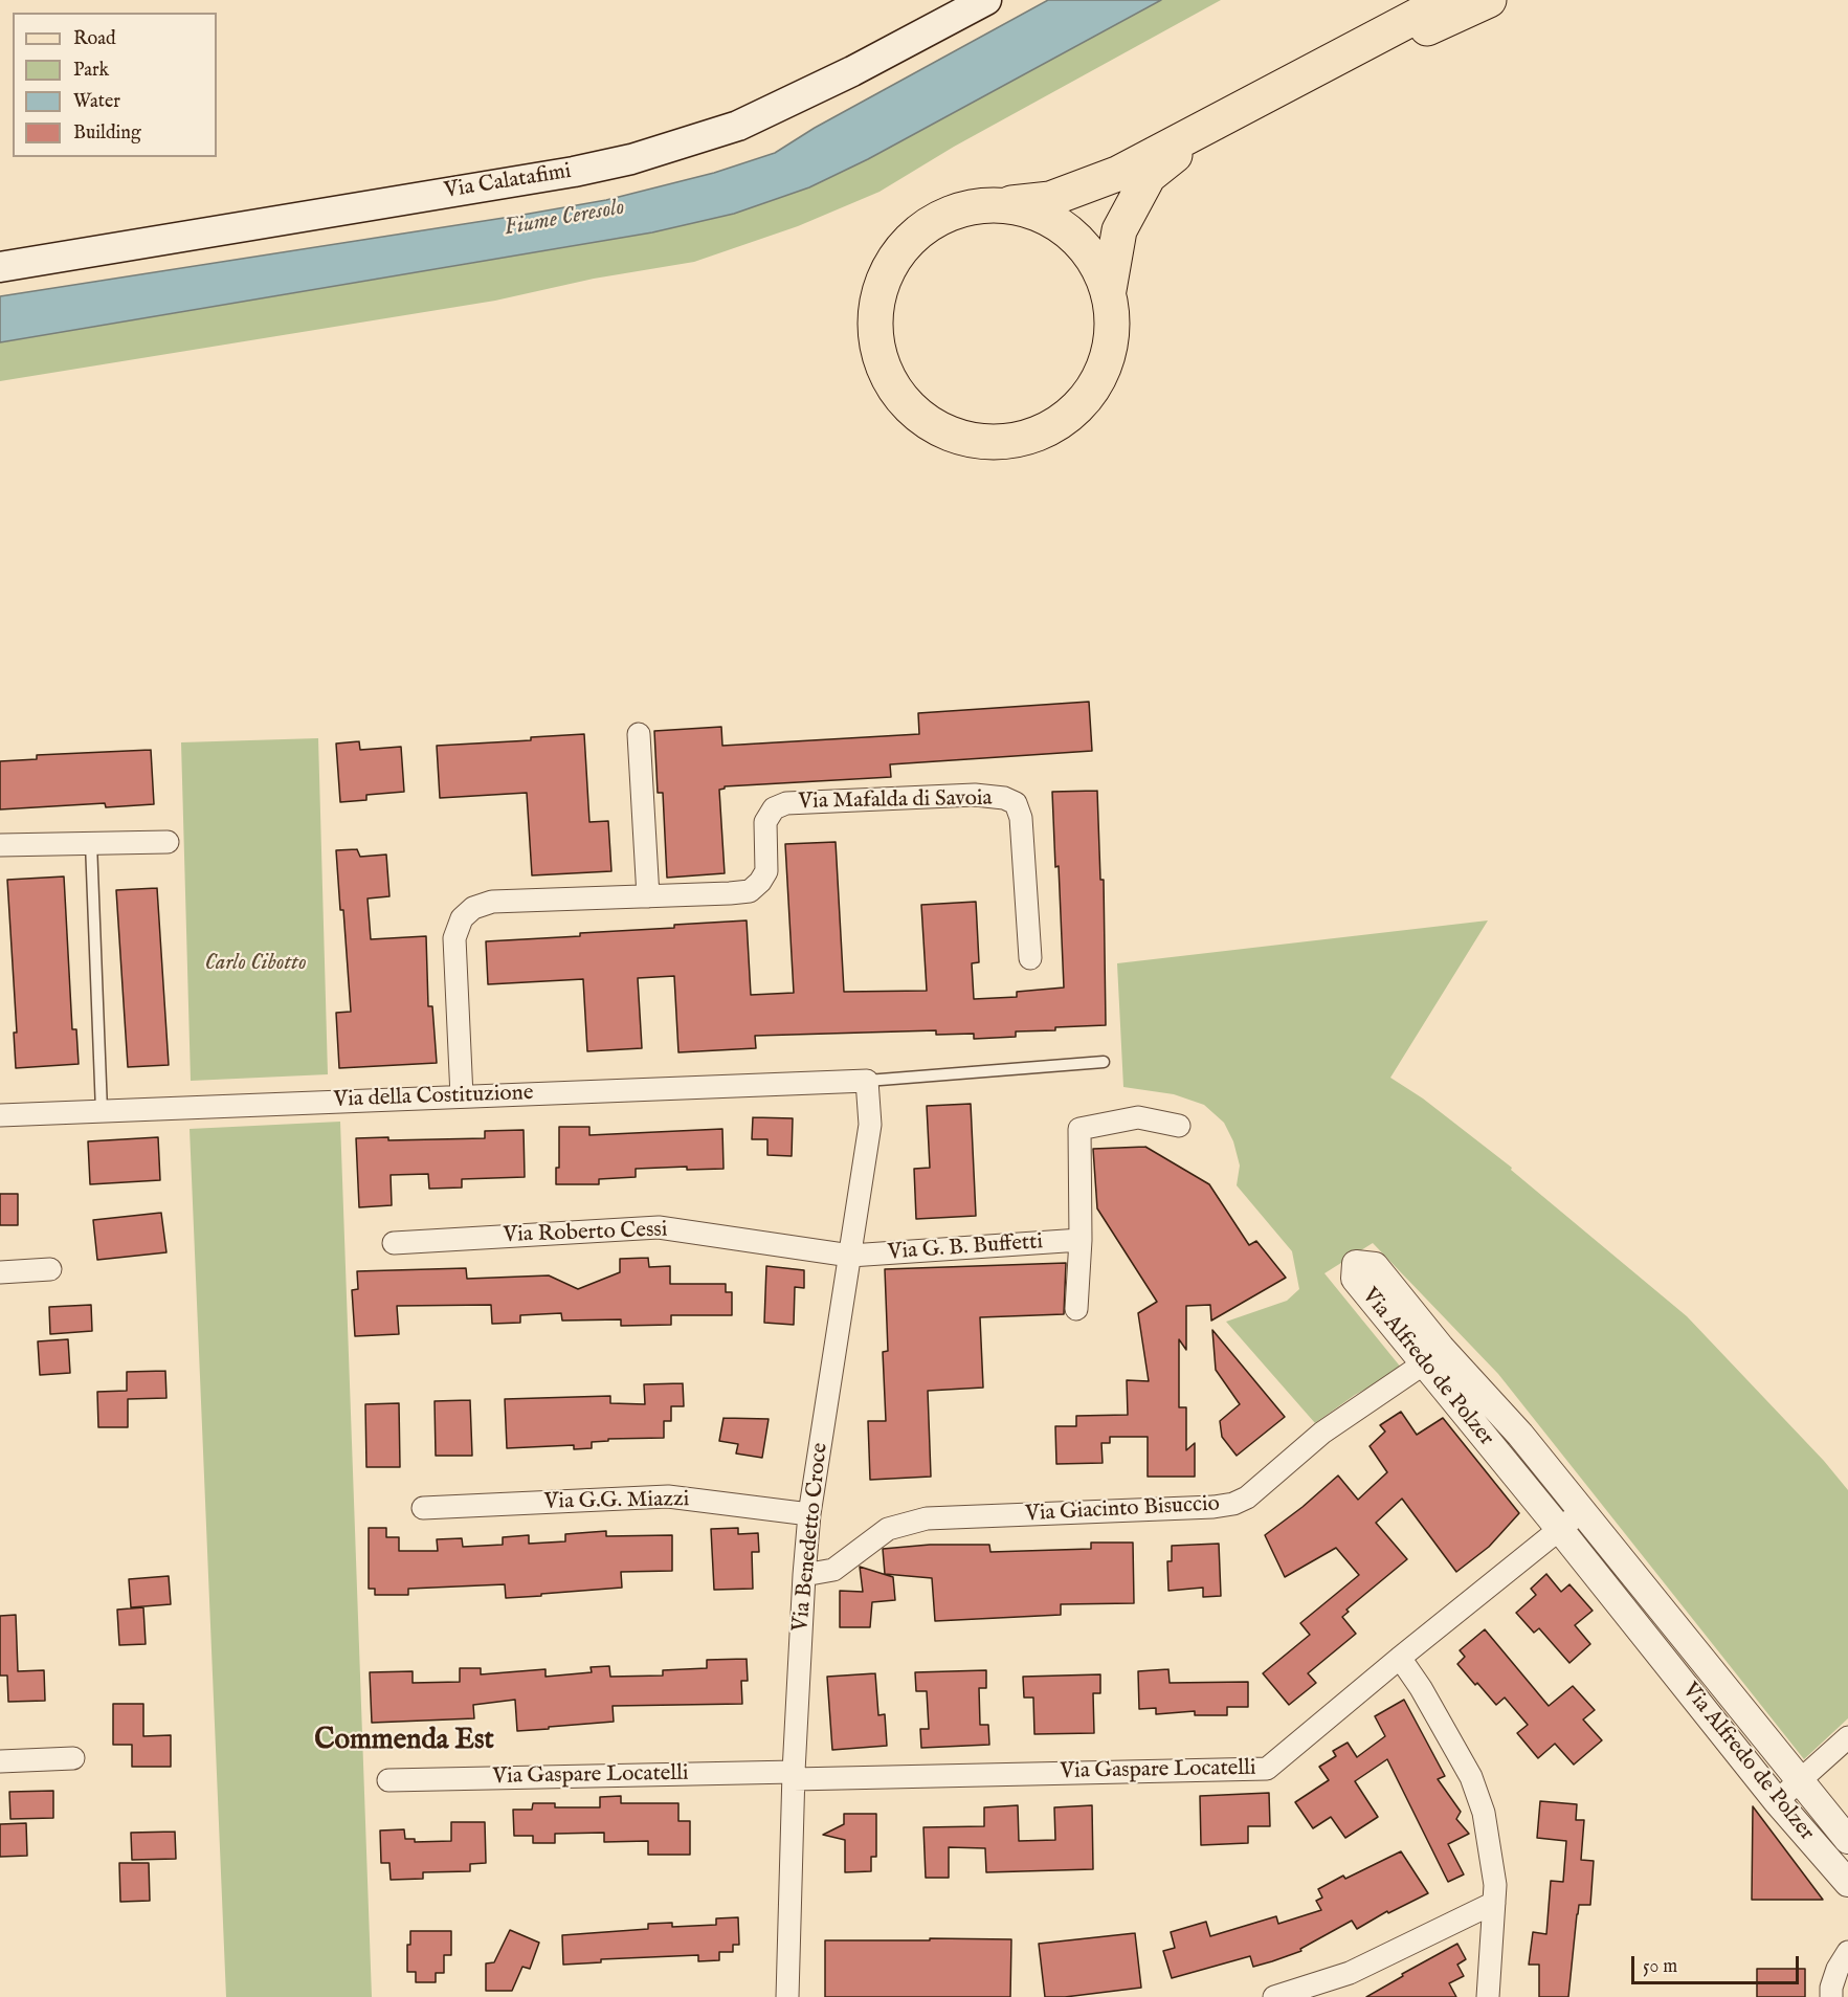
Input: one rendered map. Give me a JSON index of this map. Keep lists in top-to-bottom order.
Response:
{
  "streets": {
    "main road": ["Via Calatafimi"],
    "street": [
      "Via Mafalda di Savoia",
      "Via della Costituzione",
      "Via Roberto Cessi",
      "Via G. B. Buffetti",
      "Via Alfredo de Polzer",
      "Via G.G. Miazzi",
      "Via Giacinto Bisuccio",
      "Via Benedetto Croce",
      "Via Gaspare Locatelli"
    ]
  },
  "crossings": [
    ["Via Mafalda di Savoia", "Via della Costituzione"],
    ["Via della Costituzione", "Via Benedetto Croce"],
    ["Via Roberto Cessi", "Via G. B. Buffetti"],
    ["Via Roberto Cessi", "Via Benedetto Croce"],
    ["Via G. B. Buffetti", "Via Benedetto Croce"],
    ["Via Alfredo de Polzer", "Via Giacinto Bisuccio"],
    ["Via Alfredo de Polzer", "Via Gaspare Locatelli"],
    ["Via G.G. Miazzi", "Via Benedetto Croce"],
    ["Via Giacinto Bisuccio", "Via Benedetto Croce"],
    ["Via Benedetto Croce", "Via Gaspare Locatelli"]
  ],
  "districts": ["Commenda Est"],
  "water": ["Fiume Ceresolo"],
  "parks": ["Carlo Cibotto"],
  "legend": [
    "Road",
    "Park",
    "Water",
    "Building"
  ],
  "scale_bar": "50 m"
}
